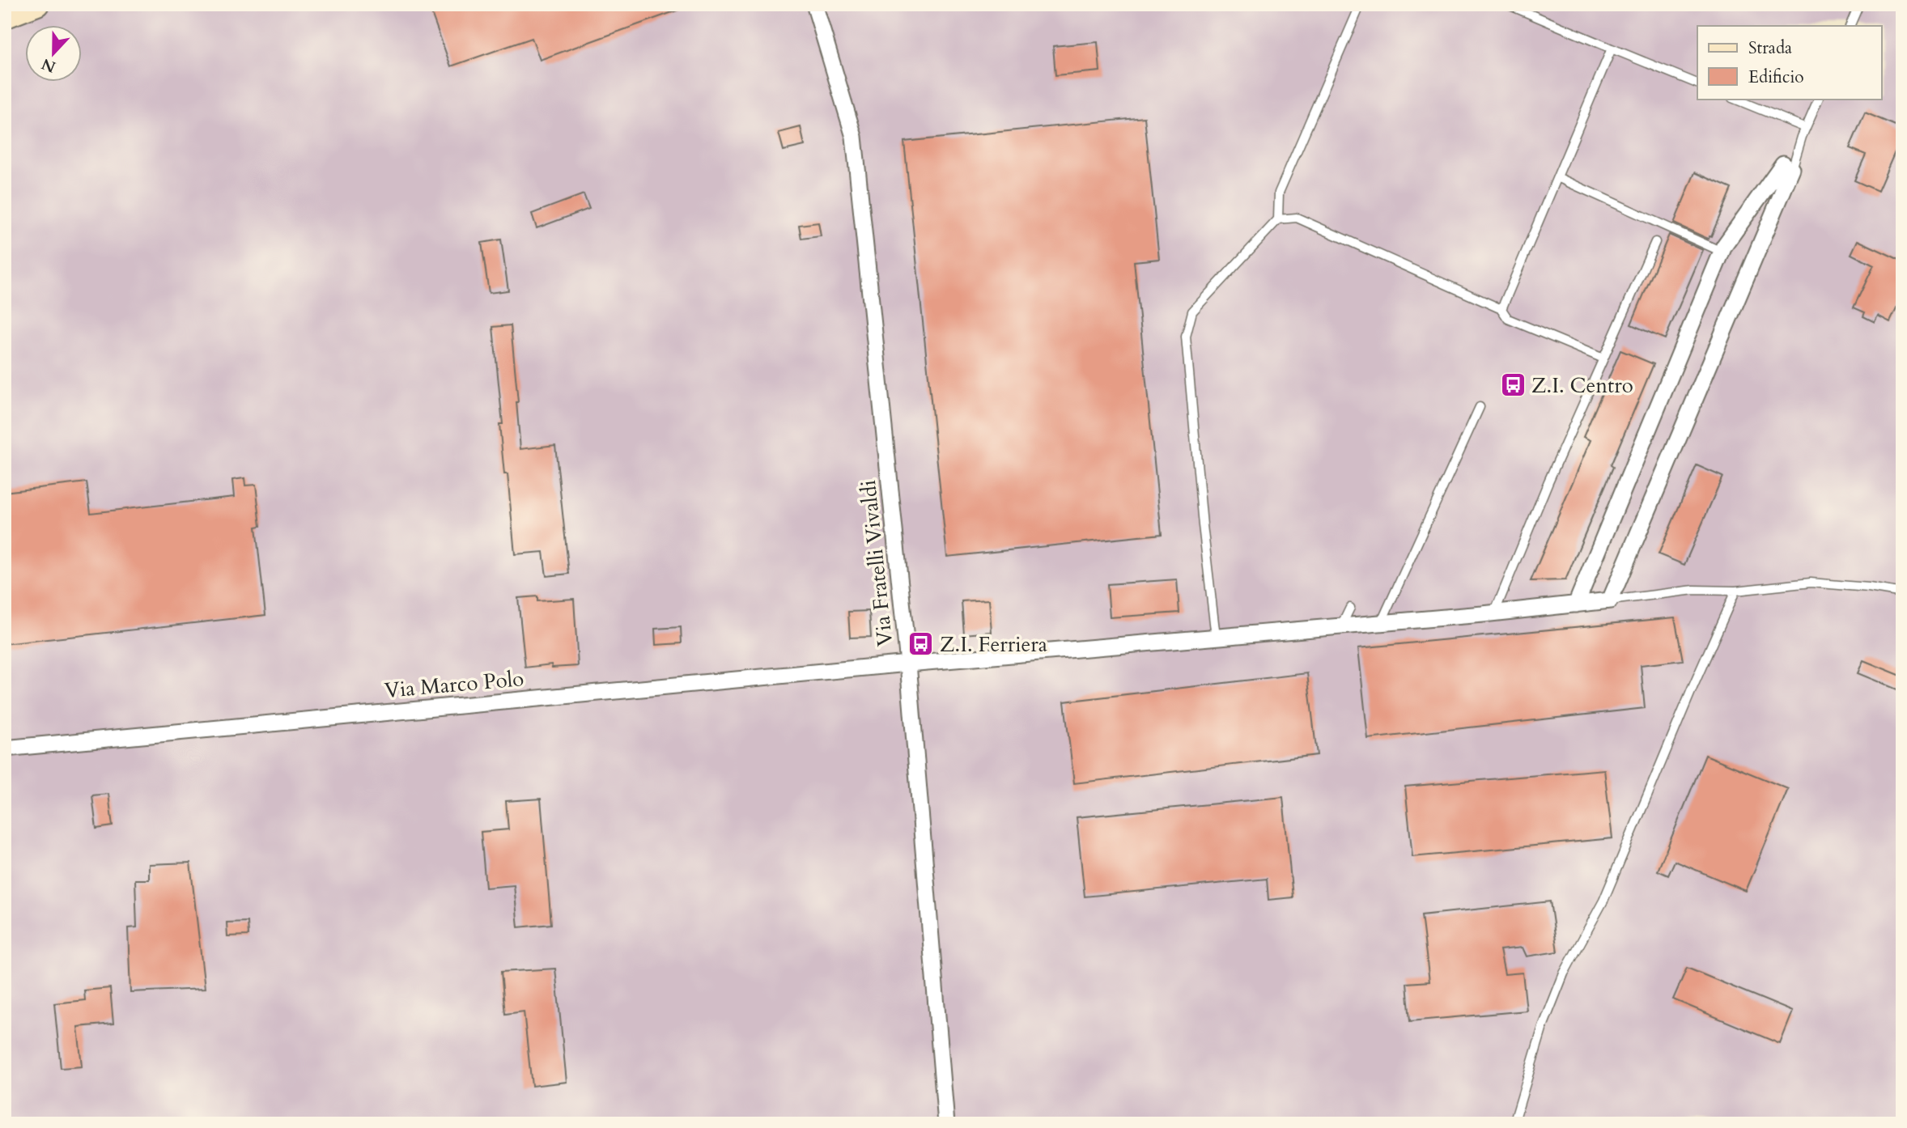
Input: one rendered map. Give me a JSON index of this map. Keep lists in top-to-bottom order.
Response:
{
  "streets": {
    "street": ["Via Fratelli Vivaldi", "Via Marco Polo"]
  },
  "crossings": [
    ["Via Fratelli Vivaldi", "Via Marco Polo"]
  ],
  "places": {
    "bus stop": ["Z.I. Centro", "Z.I. Ferriera"]
  },
  "legend": ["Strada", "Edificio"],
  "north": "bottom"
}
